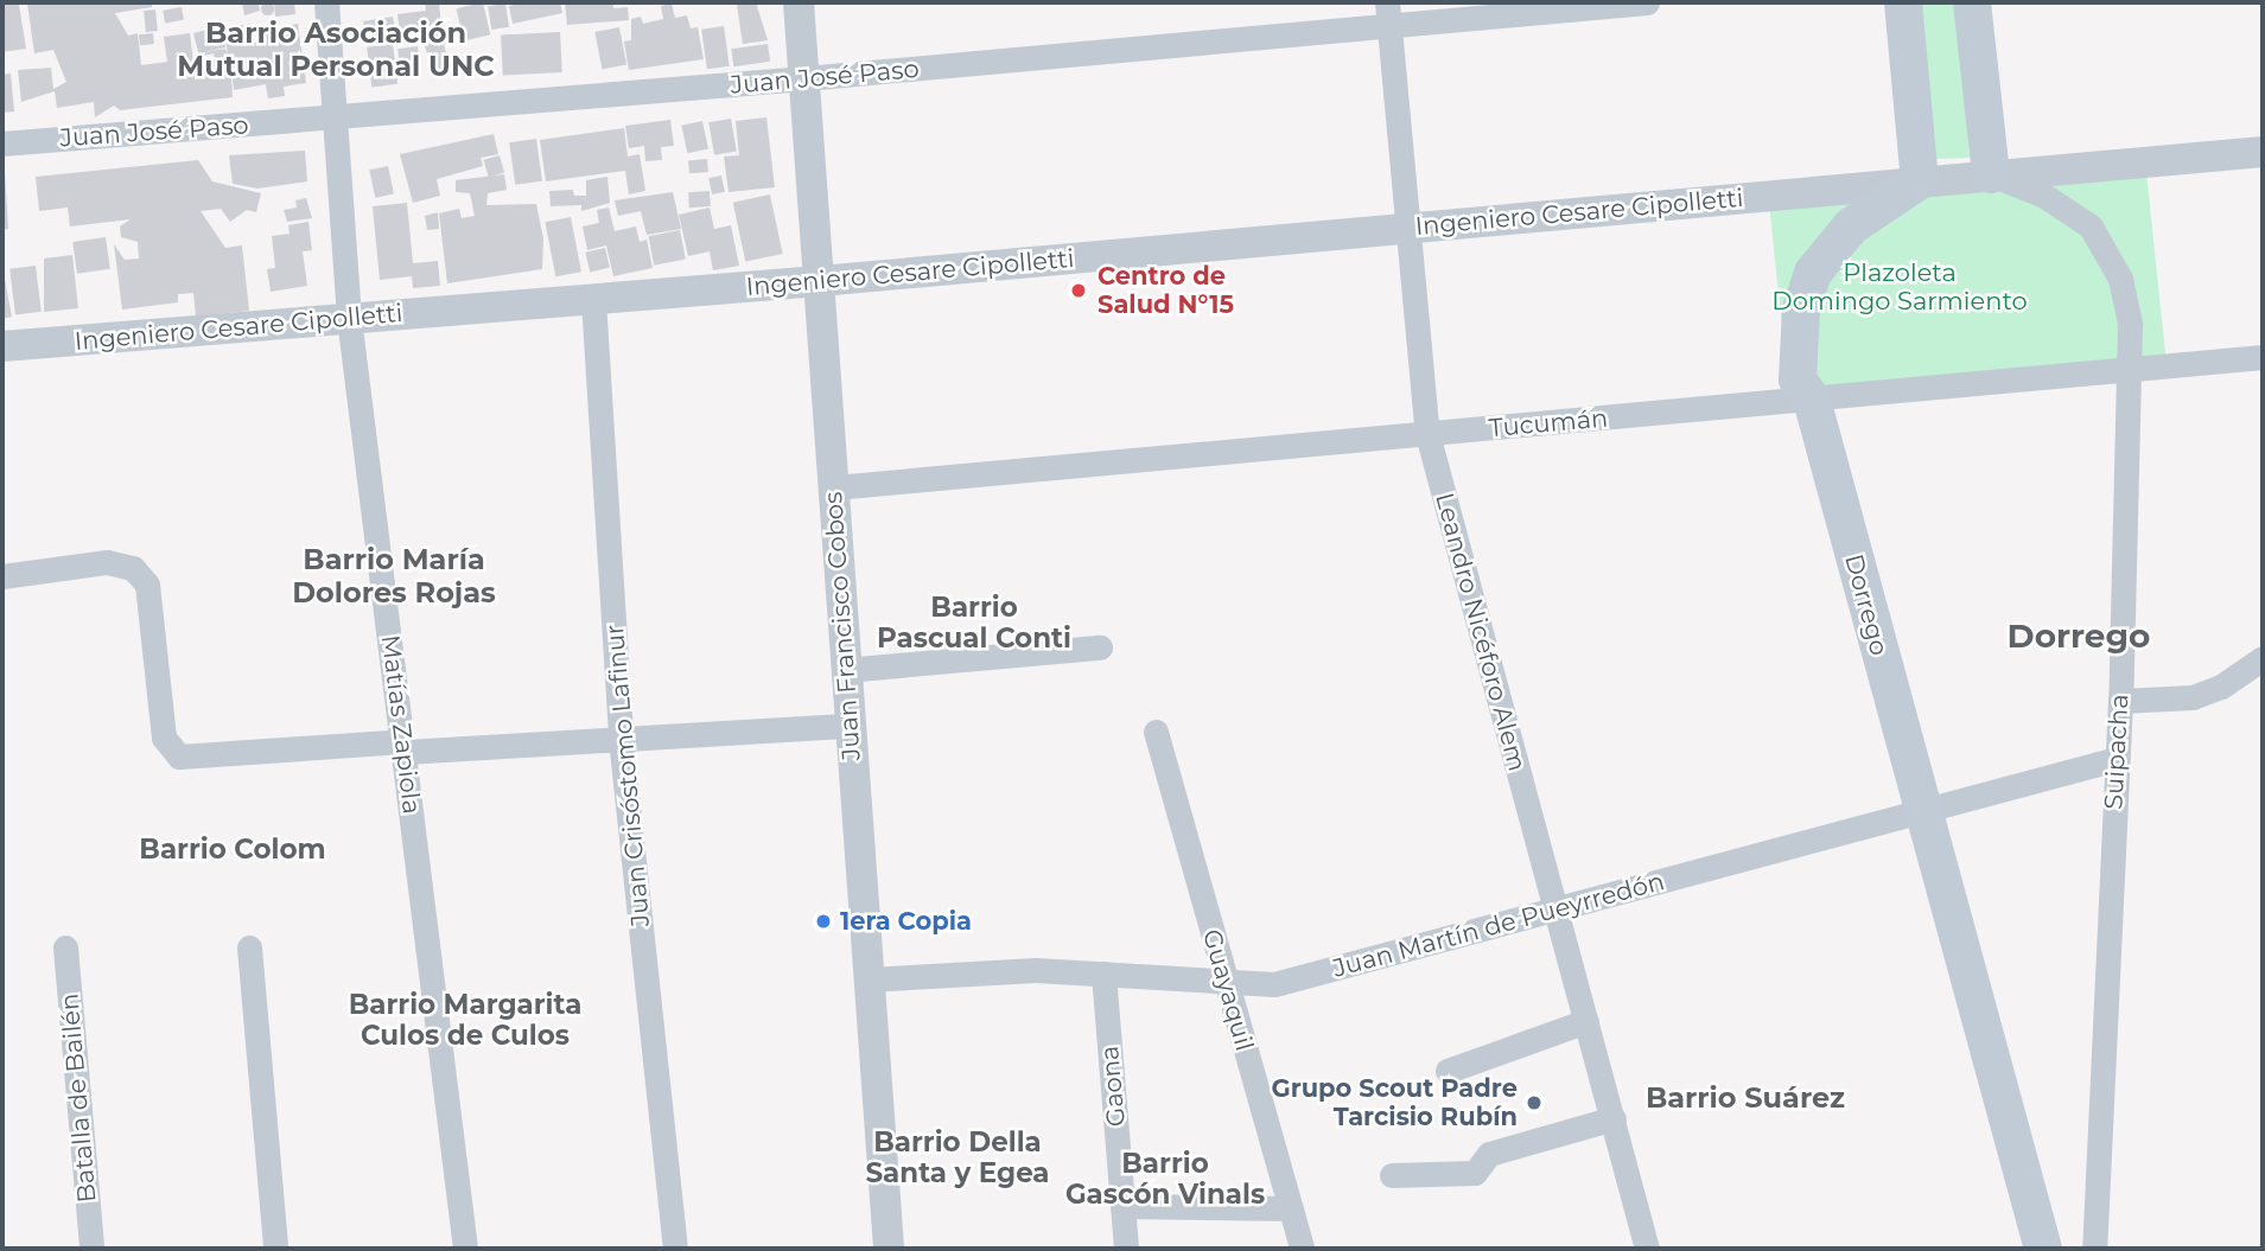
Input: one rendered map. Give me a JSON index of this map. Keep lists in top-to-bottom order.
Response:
{
  "streets": {
    "main road": ["Dorrego"],
    "street": [
      "Juan José Paso",
      "Ingeniero Cesare Cipolletti",
      "Tucumán",
      "Juan Francisco Cobos",
      "Leandro Nicéforo Alem",
      "Matías Zapiola",
      "Suipacha",
      "Juan Crisóstomo Lafinur",
      "Juan Martín de Pueyrredón",
      "Guayaquil",
      "Gaona",
      "Batalla de Bailén"
    ]
  },
  "crossings": [
    ["Juan José Paso", "Juan Francisco Cobos"],
    ["Juan José Paso", "Leandro Nicéforo Alem"],
    ["Juan José Paso", "Matías Zapiola"],
    ["Ingeniero Cesare Cipolletti", "Dorrego"],
    ["Ingeniero Cesare Cipolletti", "Juan Francisco Cobos"],
    ["Ingeniero Cesare Cipolletti", "Leandro Nicéforo Alem"],
    ["Ingeniero Cesare Cipolletti", "Matías Zapiola"],
    ["Ingeniero Cesare Cipolletti", "Suipacha"],
    ["Ingeniero Cesare Cipolletti", "Juan Crisóstomo Lafinur"],
    ["Tucumán", "Dorrego"],
    ["Tucumán", "Juan Francisco Cobos"],
    ["Tucumán", "Leandro Nicéforo Alem"],
    ["Tucumán", "Suipacha"],
    ["Dorrego", "Juan Martín de Pueyrredón"],
    ["Juan Francisco Cobos", "Juan Martín de Pueyrredón"],
    ["Leandro Nicéforo Alem", "Juan Martín de Pueyrredón"],
    ["Suipacha", "Juan Martín de Pueyrredón"],
    ["Juan Martín de Pueyrredón", "Guayaquil"],
    ["Juan Martín de Pueyrredón", "Gaona"]
  ],
  "districts": [
    "Barrio Asociación Mutual Personal UNC",
    "Barrio María Dolores Rojas",
    "Barrio Pascual Conti",
    "Dorrego",
    "Barrio Colom",
    "Barrio Margarita Culos de Culos",
    "Barrio Suárez",
    "Barrio Della Santa y Egea",
    "Barrio Gascón Vinals"
  ],
  "parks": ["Plazoleta Domingo Sarmiento"],
  "places": ["Centro de Salud N°15", "1era Copia", "Grupo Scout Padre Tarcisio Rubín"]
}
